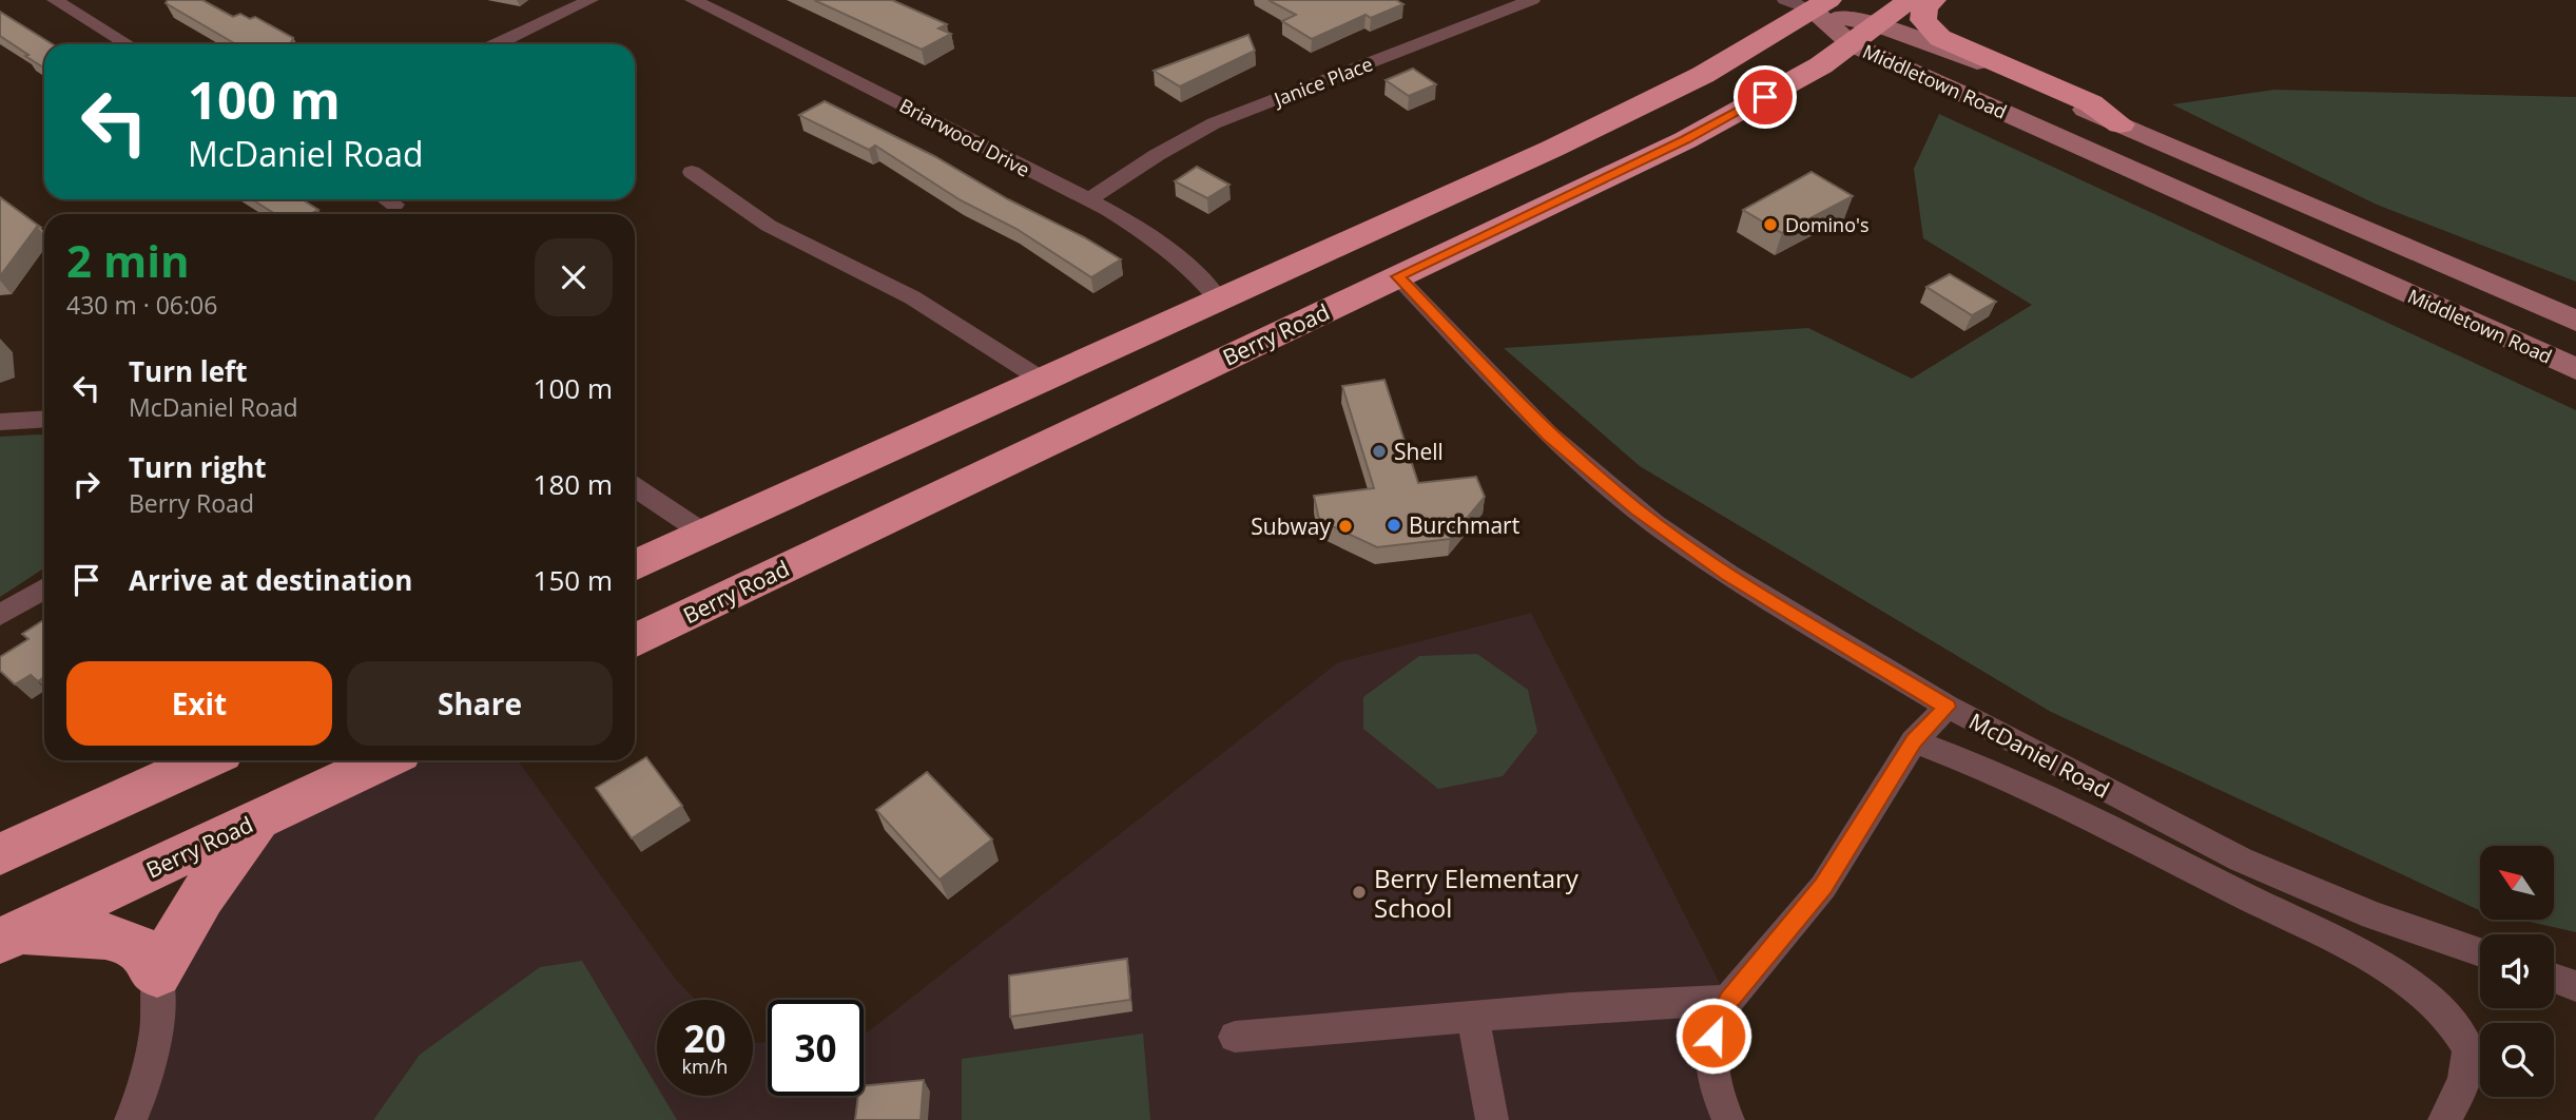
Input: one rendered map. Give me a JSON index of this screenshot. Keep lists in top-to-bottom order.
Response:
{
  "streets": {
    "highway": ["Berry Road"],
    "main road": ["Middletown Road"],
    "street": ["Janice Place", "Briarwood Drive", "McDaniel Road"]
  },
  "crossings": [
    ["Janice Place", "Briarwood Drive"],
    ["Middletown Road", "Berry Road"],
    ["Berry Road", "McDaniel Road"]
  ],
  "places": [
    "Domino's",
    "Shell",
    "Burchmart",
    "Subway",
    "Berry Elementary School"
  ],
  "north": "top left",
  "page": {
    "turn": ["100 m", "McDaniel Road"],
    "heading": ["2 min", "430 m · 06:06"],
    "list": [
      {
        "name": "Turn left",
        "note": "McDaniel Road",
        "value": "100 m"
      },
      {
        "name": "Turn right",
        "note": "Berry Road",
        "value": "180 m"
      },
      {
        "name": "Arrive at destination",
        "value": "150 m"
      }
    ],
    "buttons": ["Exit", "Share"],
    "speed": "20 km/h",
    "limit": "30"
  }
}
